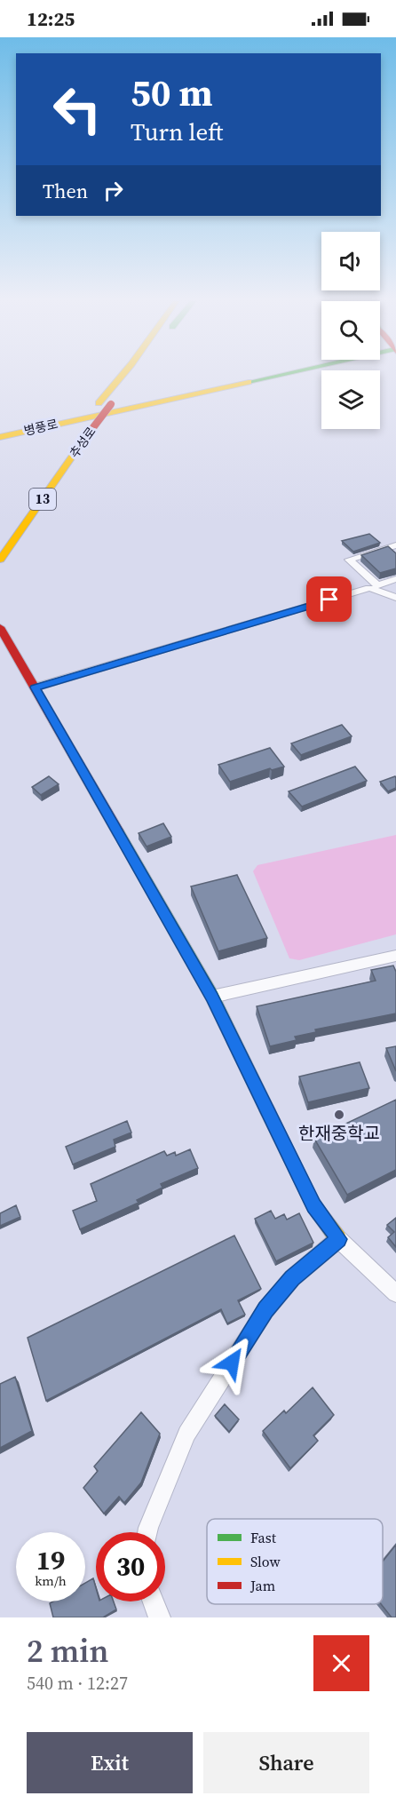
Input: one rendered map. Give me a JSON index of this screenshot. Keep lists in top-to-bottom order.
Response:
{
  "streets": {
    "main road": ["병풍로", "추성로", "13"]
  },
  "places": ["한재중학교"],
  "legend": ["Fast", "Slow", "Jam"],
  "page": {
    "status": "12:25",
    "turn": ["50 m", "Turn left"],
    "then": "Then",
    "speed": "19 km/h",
    "limit": "30",
    "heading": ["2 min", "540 m · 12:27"],
    "buttons": ["Exit", "Share"]
  }
}
